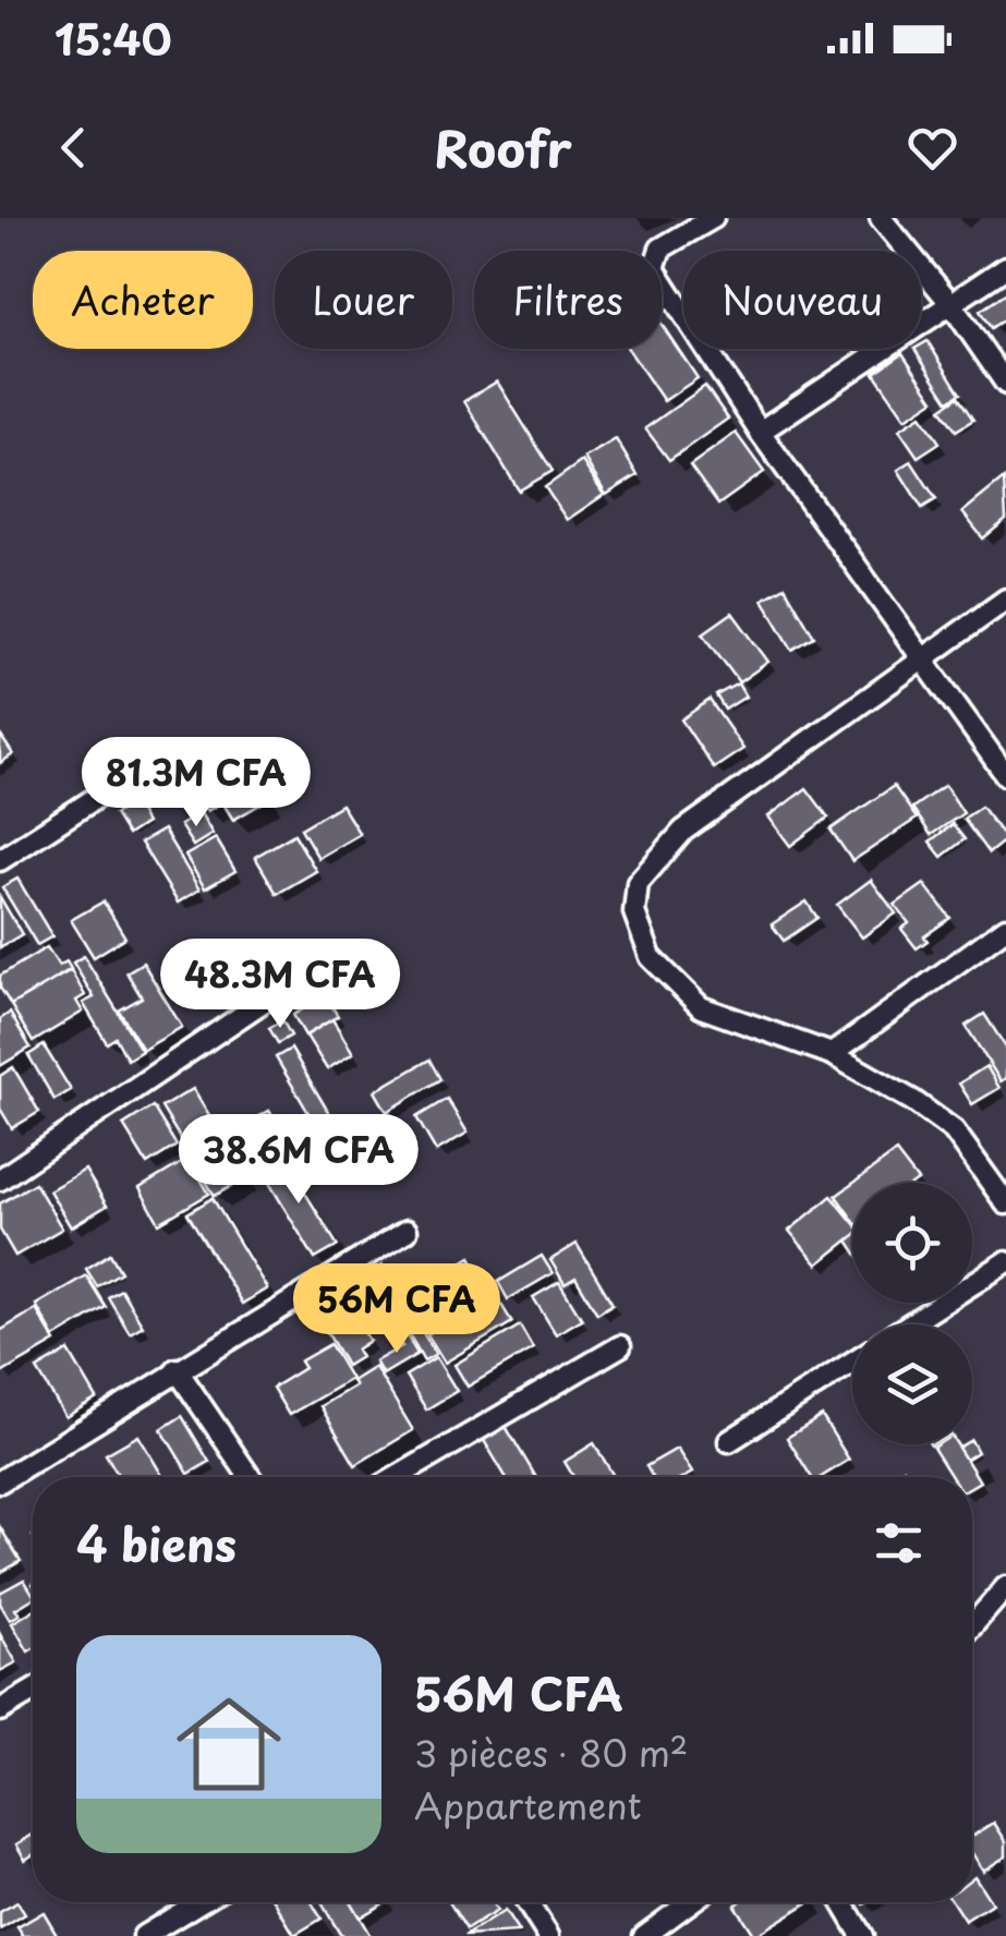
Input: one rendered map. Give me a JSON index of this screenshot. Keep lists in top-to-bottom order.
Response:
{
  "page": {
    "status": "15:40",
    "header": "Roofr",
    "chip": [
      "Acheter",
      "Louer",
      "Filtres",
      "Nouveau"
    ],
    "price": [
      "81.3M CFA",
      "48.3M CFA",
      "38.6M CFA",
      "56M CFA"
    ],
    "heading": "4 biens",
    "list": [
      {
        "name": "56M CFA",
        "note": "3 pièces · 80 m² · Appartement"
      }
    ]
  }
}
